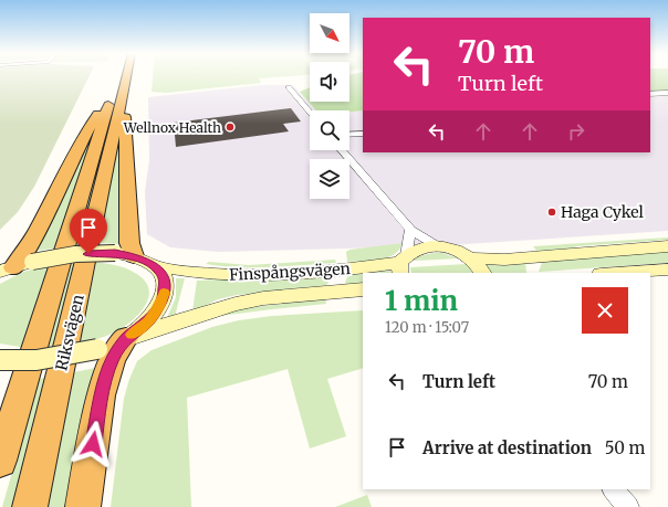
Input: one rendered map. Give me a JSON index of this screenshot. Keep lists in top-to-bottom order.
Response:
{
  "streets": {
    "highway": ["Riksvägen"],
    "main road": ["Finspångsvägen"]
  },
  "places": ["Wellnox Health", "Haga Cykel"],
  "north": "bottom right",
  "page": {
    "turn": ["70 m", "Turn left"],
    "heading": ["1 min", "120 m · 15:07"],
    "list": [
      {
        "name": "Turn left",
        "value": "70 m"
      },
      {
        "name": "Arrive at destination",
        "value": "50 m"
      }
    ]
  }
}
